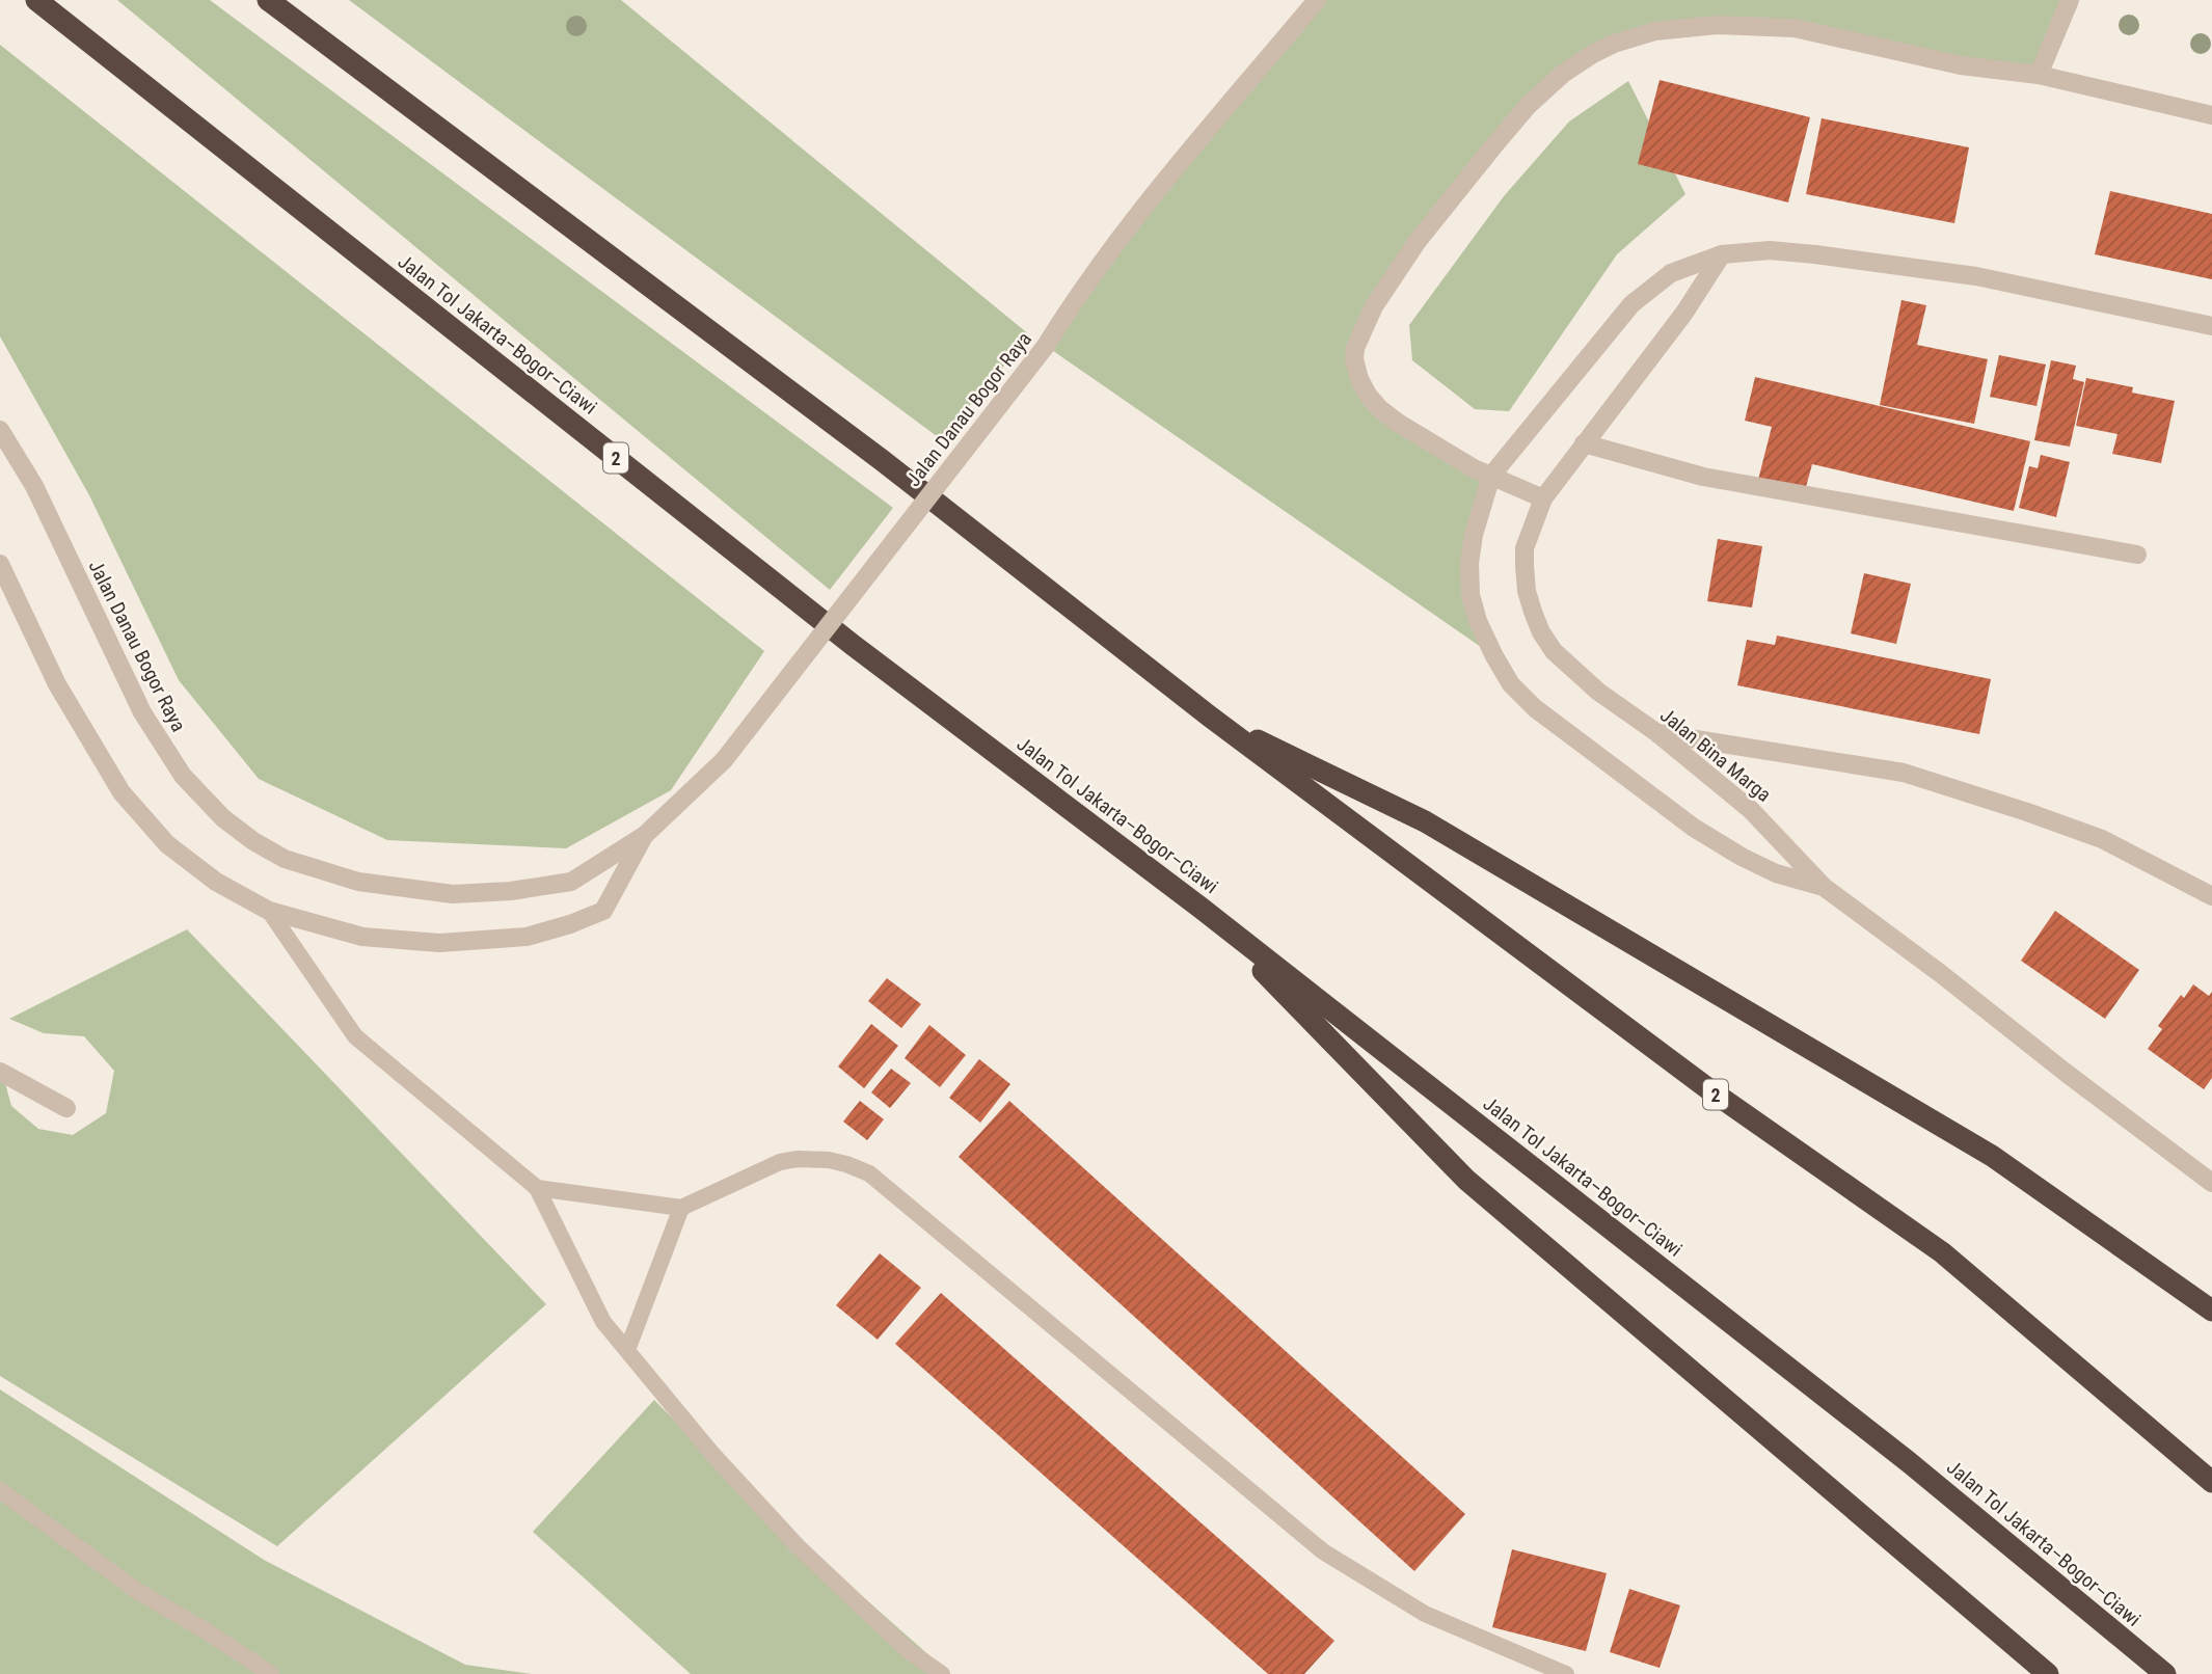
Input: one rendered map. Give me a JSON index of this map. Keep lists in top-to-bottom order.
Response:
{
  "streets": {
    "highway": ["Jalan Tol Jakarta–Bogor–Ciawi", "2"],
    "street": ["Jalan Danau Bogor Raya", "Jalan Bina Marga"]
  }
}
